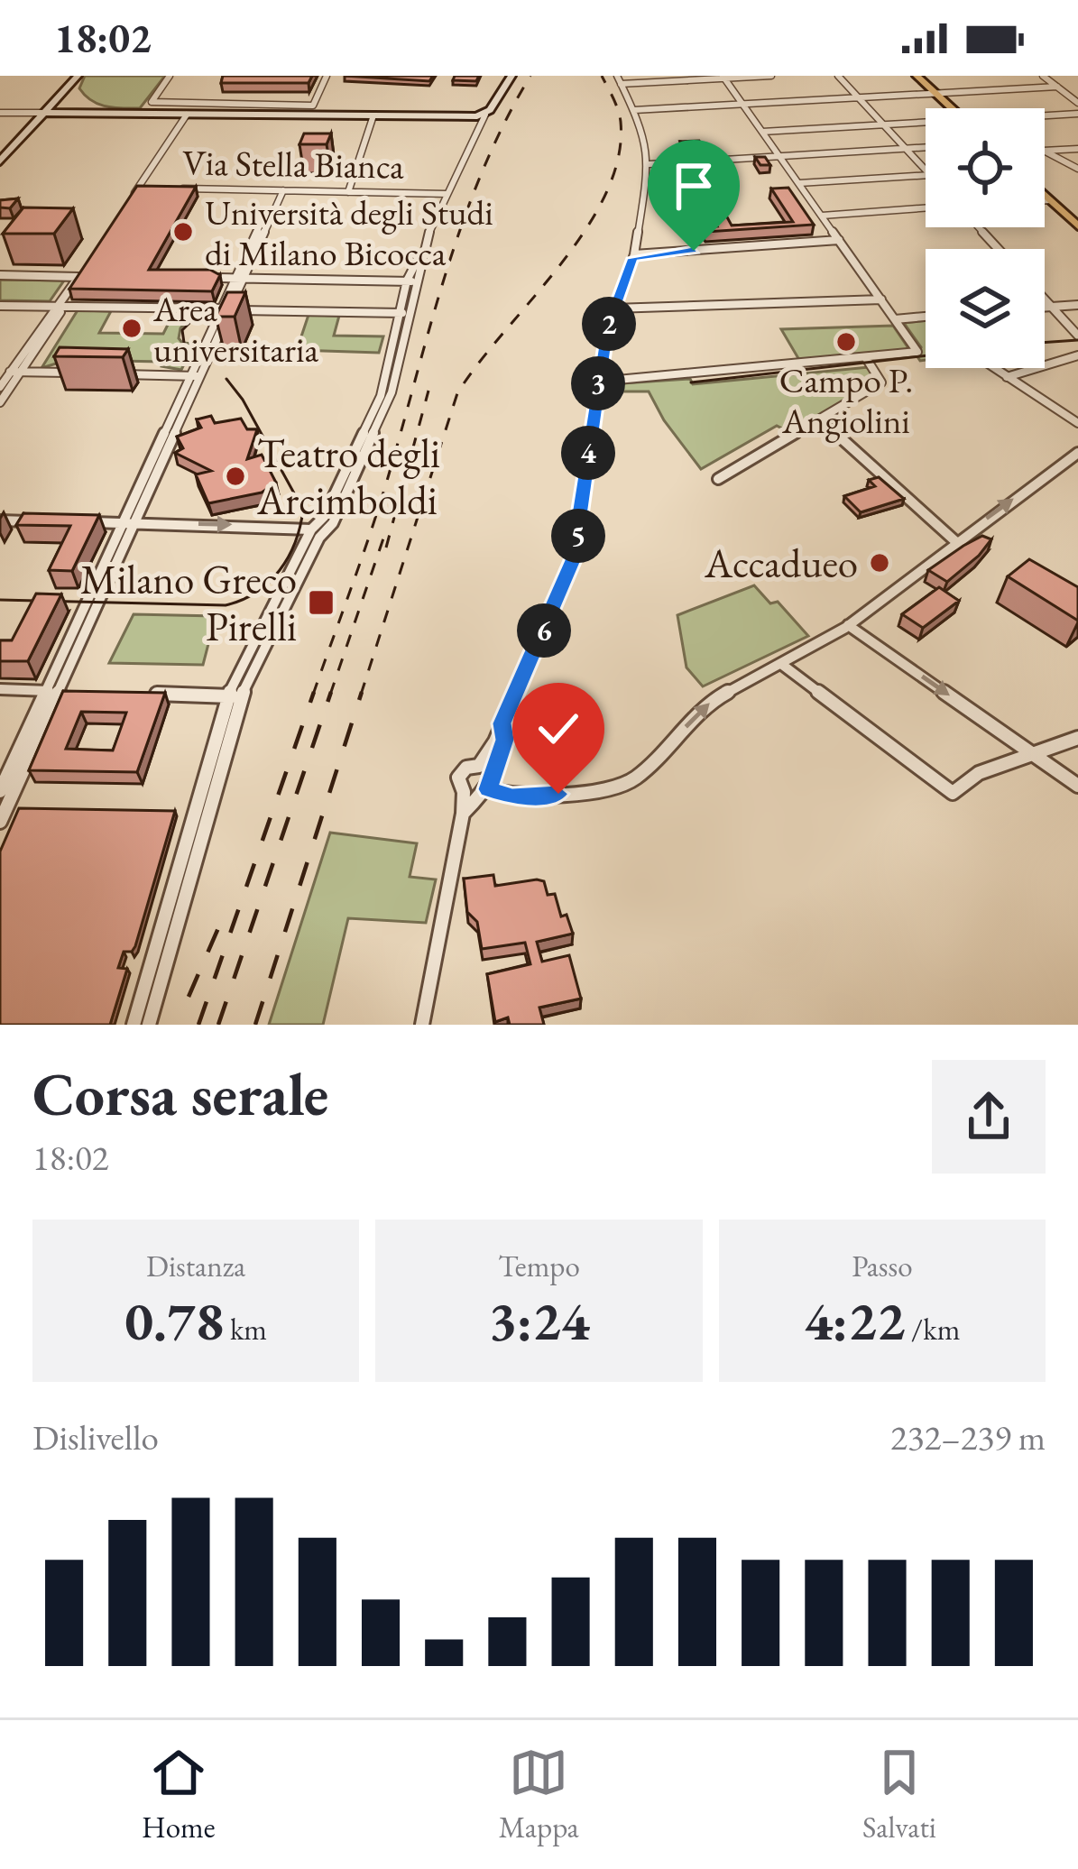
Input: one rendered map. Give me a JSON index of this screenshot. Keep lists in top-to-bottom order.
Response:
{
  "streets": {
    "street": ["Via Stella Bianca"]
  },
  "places": {
    "other": [
      "Università degli Studi di Milano Bicocca",
      "Area universitaria",
      "Campo P. Angiolini",
      "Teatro degli Arcimboldi",
      "Accadueo"
    ],
    "transit": ["Milano Greco Pirelli"]
  },
  "page": {
    "status": "18:02",
    "pins": [
      "2",
      "3",
      "4",
      "5",
      "6"
    ],
    "heading": ["Corsa serale", "18:02"],
    "stats": [
      ["Distanza", "0.78 km"],
      ["Tempo", "3:24"],
      ["Passo", "4:22 /km"]
    ],
    "chart": ["Dislivello", "232–239 m"],
    "tabs": ["Home", "Mappa", "Salvati"]
  }
}
